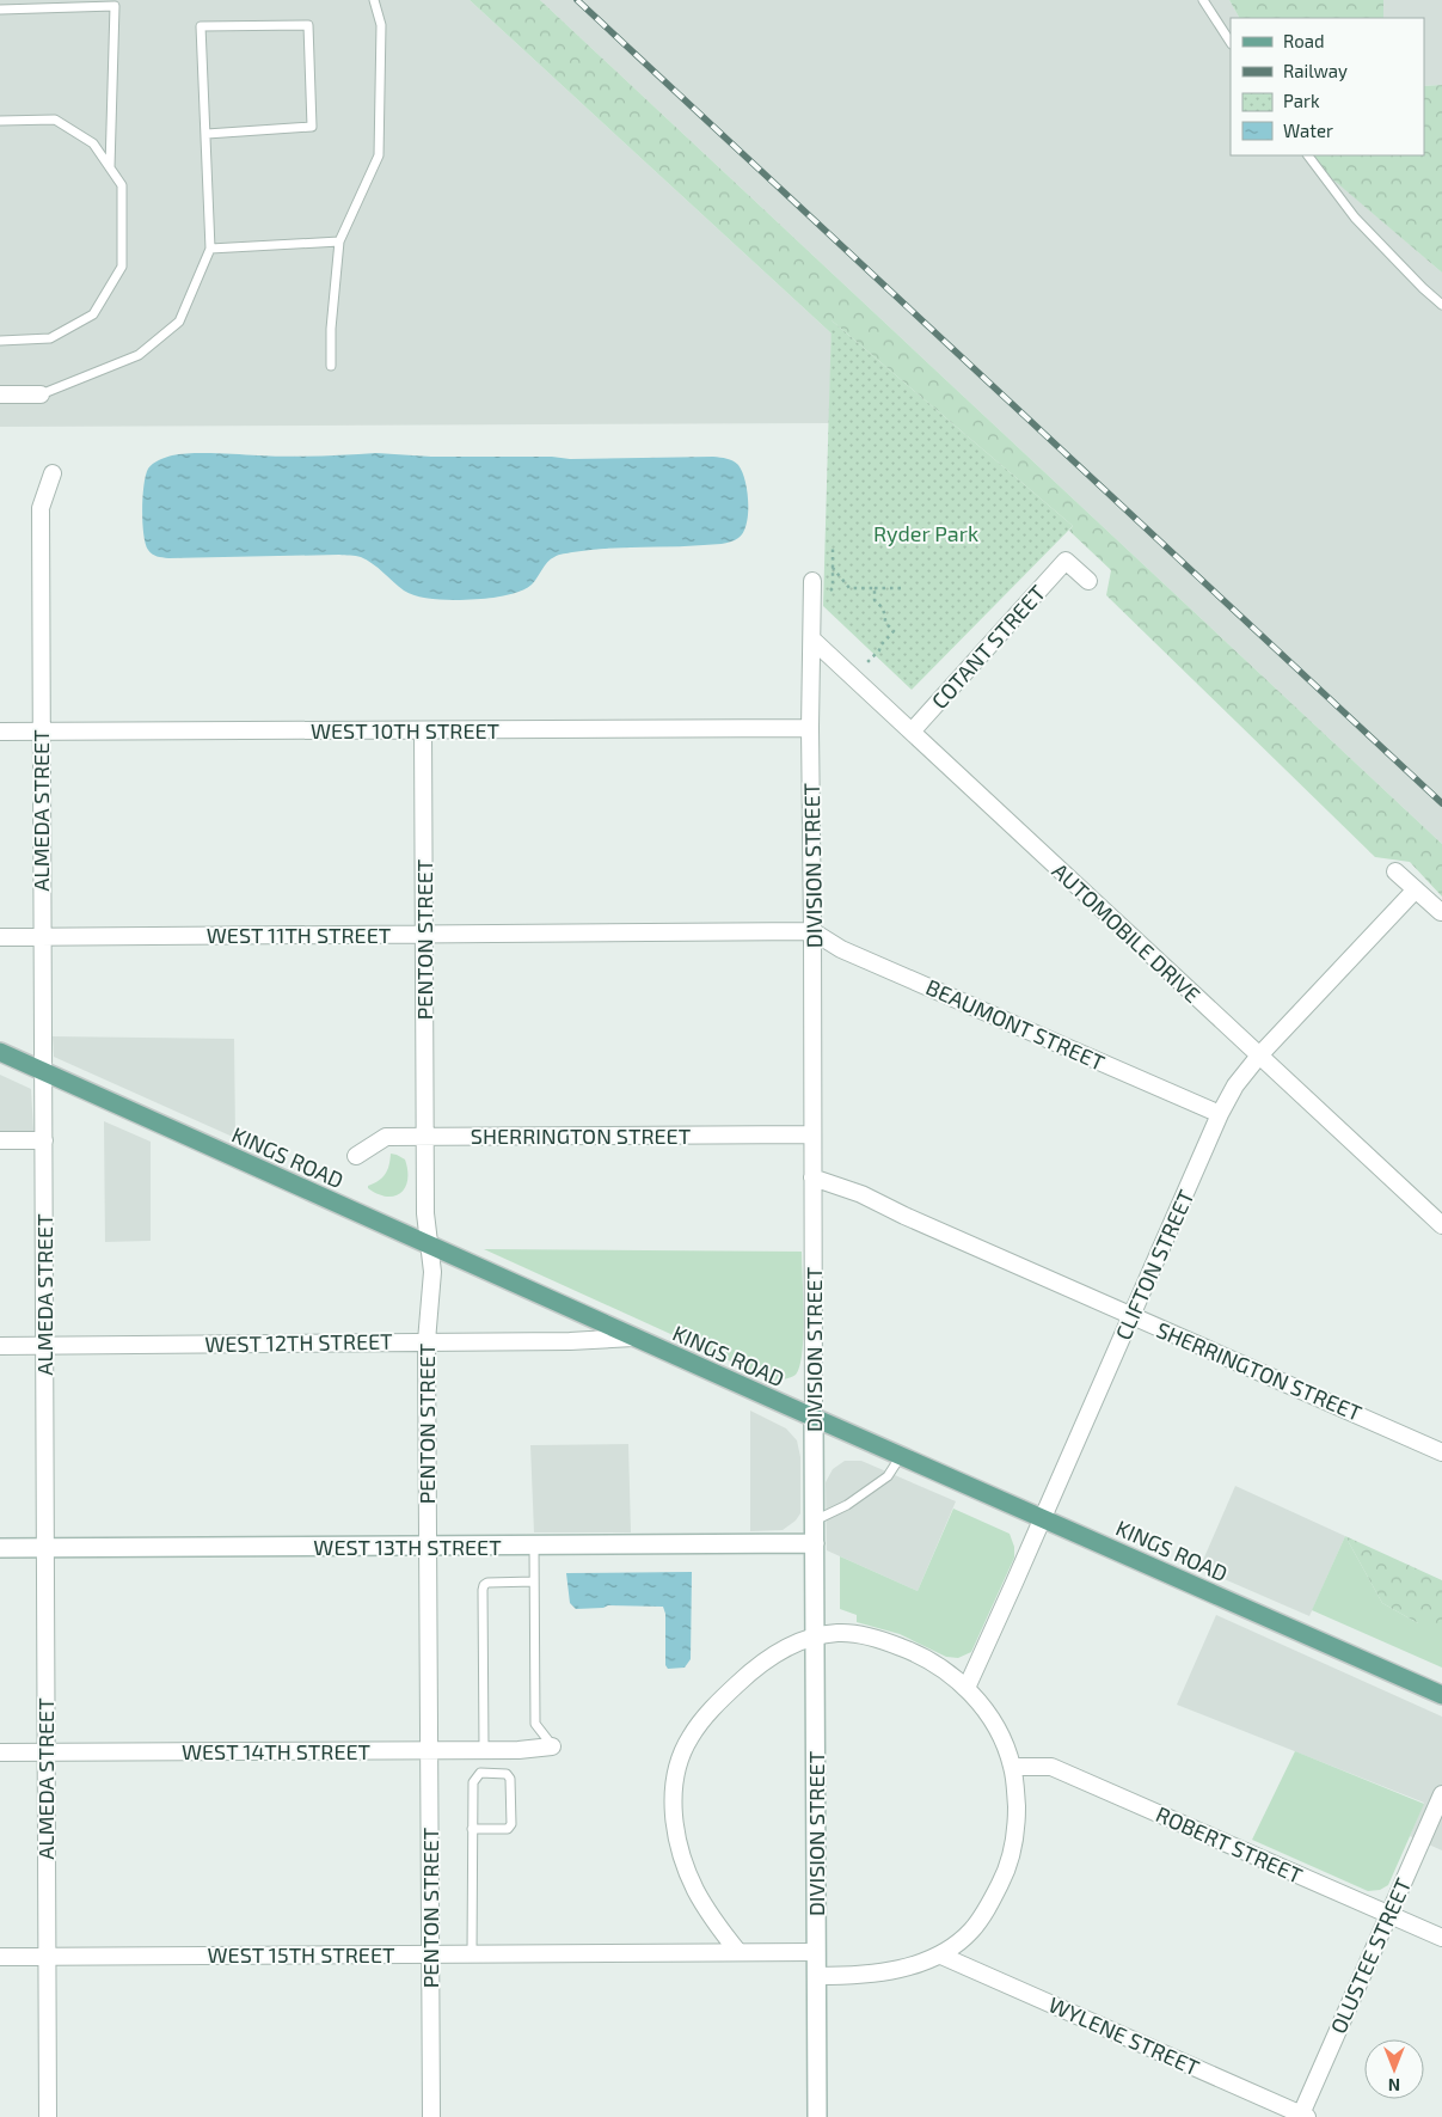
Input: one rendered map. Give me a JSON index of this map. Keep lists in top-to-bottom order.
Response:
{
  "streets": {
    "main road": ["KINGS ROAD"],
    "street": [
      "COTANT STREET",
      "WEST 10TH STREET",
      "ALMEDA STREET",
      "DIVISION STREET",
      "AUTOMOBILE DRIVE",
      "WEST 11TH STREET",
      "PENTON STREET",
      "BEAUMONT STREET",
      "SHERRINGTON STREET",
      "CLIFTON STREET",
      "WEST 12TH STREET",
      "WEST 13TH STREET",
      "WEST 14TH STREET",
      "ROBERT STREET",
      "WEST 15TH STREET",
      "OLUSTEE STREET",
      "WYLENE STREET"
    ]
  },
  "crossings": [
    ["COTANT STREET", "AUTOMOBILE DRIVE"],
    ["WEST 10TH STREET", "ALMEDA STREET"],
    ["WEST 10TH STREET", "DIVISION STREET"],
    ["WEST 10TH STREET", "PENTON STREET"],
    ["ALMEDA STREET", "WEST 11TH STREET"],
    ["ALMEDA STREET", "KINGS ROAD"],
    ["ALMEDA STREET", "WEST 12TH STREET"],
    ["ALMEDA STREET", "WEST 13TH STREET"],
    ["ALMEDA STREET", "WEST 14TH STREET"],
    ["ALMEDA STREET", "WEST 15TH STREET"],
    ["DIVISION STREET", "AUTOMOBILE DRIVE"],
    ["DIVISION STREET", "WEST 11TH STREET"],
    ["DIVISION STREET", "BEAUMONT STREET"],
    ["DIVISION STREET", "SHERRINGTON STREET"],
    ["DIVISION STREET", "KINGS ROAD"],
    ["DIVISION STREET", "WEST 13TH STREET"],
    ["DIVISION STREET", "WEST 15TH STREET"],
    ["AUTOMOBILE DRIVE", "CLIFTON STREET"],
    ["WEST 11TH STREET", "PENTON STREET"],
    ["WEST 11TH STREET", "BEAUMONT STREET"],
    ["PENTON STREET", "SHERRINGTON STREET"],
    ["PENTON STREET", "KINGS ROAD"],
    ["PENTON STREET", "WEST 12TH STREET"],
    ["PENTON STREET", "WEST 13TH STREET"],
    ["PENTON STREET", "WEST 14TH STREET"],
    ["PENTON STREET", "WEST 15TH STREET"],
    ["BEAUMONT STREET", "CLIFTON STREET"],
    ["SHERRINGTON STREET", "CLIFTON STREET"],
    ["KINGS ROAD", "CLIFTON STREET"],
    ["KINGS ROAD", "WEST 12TH STREET"],
    ["ROBERT STREET", "OLUSTEE STREET"],
    ["OLUSTEE STREET", "WYLENE STREET"]
  ],
  "parks": ["Ryder Park"],
  "legend": [
    "Road",
    "Railway",
    "Park",
    "Water"
  ],
  "north": "bottom"
}
